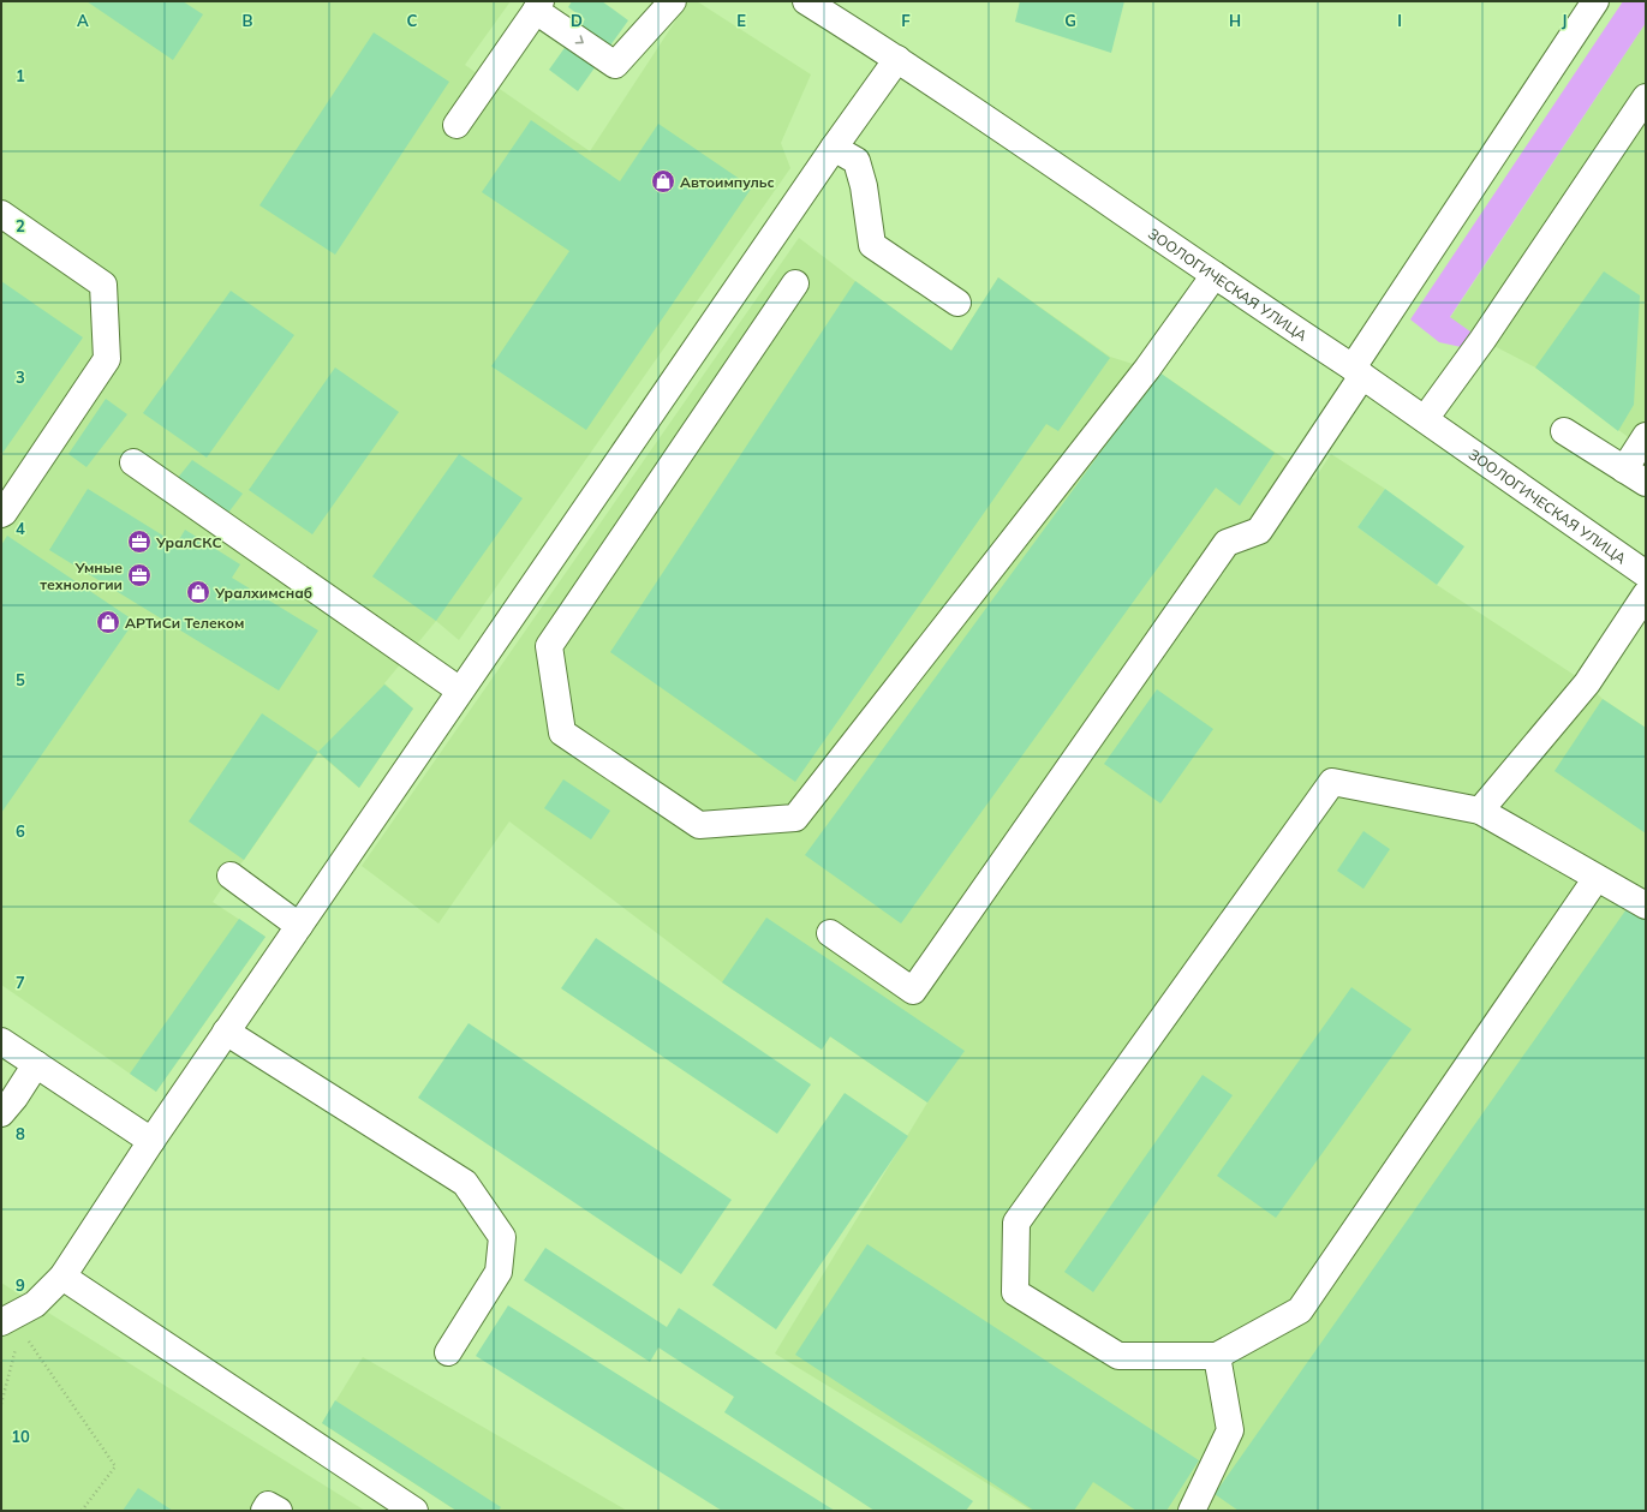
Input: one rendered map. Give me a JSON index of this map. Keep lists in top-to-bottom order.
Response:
{
  "streets": {
    "street": ["ЗООЛОГИЧЕСКАЯ УЛИЦА"]
  },
  "places": {
    "shop": ["Автоимпульс", "Уралхимснаб", "АРТиСи Телеком"],
    "office": ["УралСКС", "Умные технологии"]
  },
  "grid": {
    "columns": [
      "A",
      "B",
      "C",
      "D",
      "E",
      "F",
      "G",
      "H",
      "I",
      "J"
    ],
    "rows": [
      "1",
      "2",
      "3",
      "4",
      "5",
      "6",
      "7",
      "8",
      "9",
      "10"
    ]
  }
}
